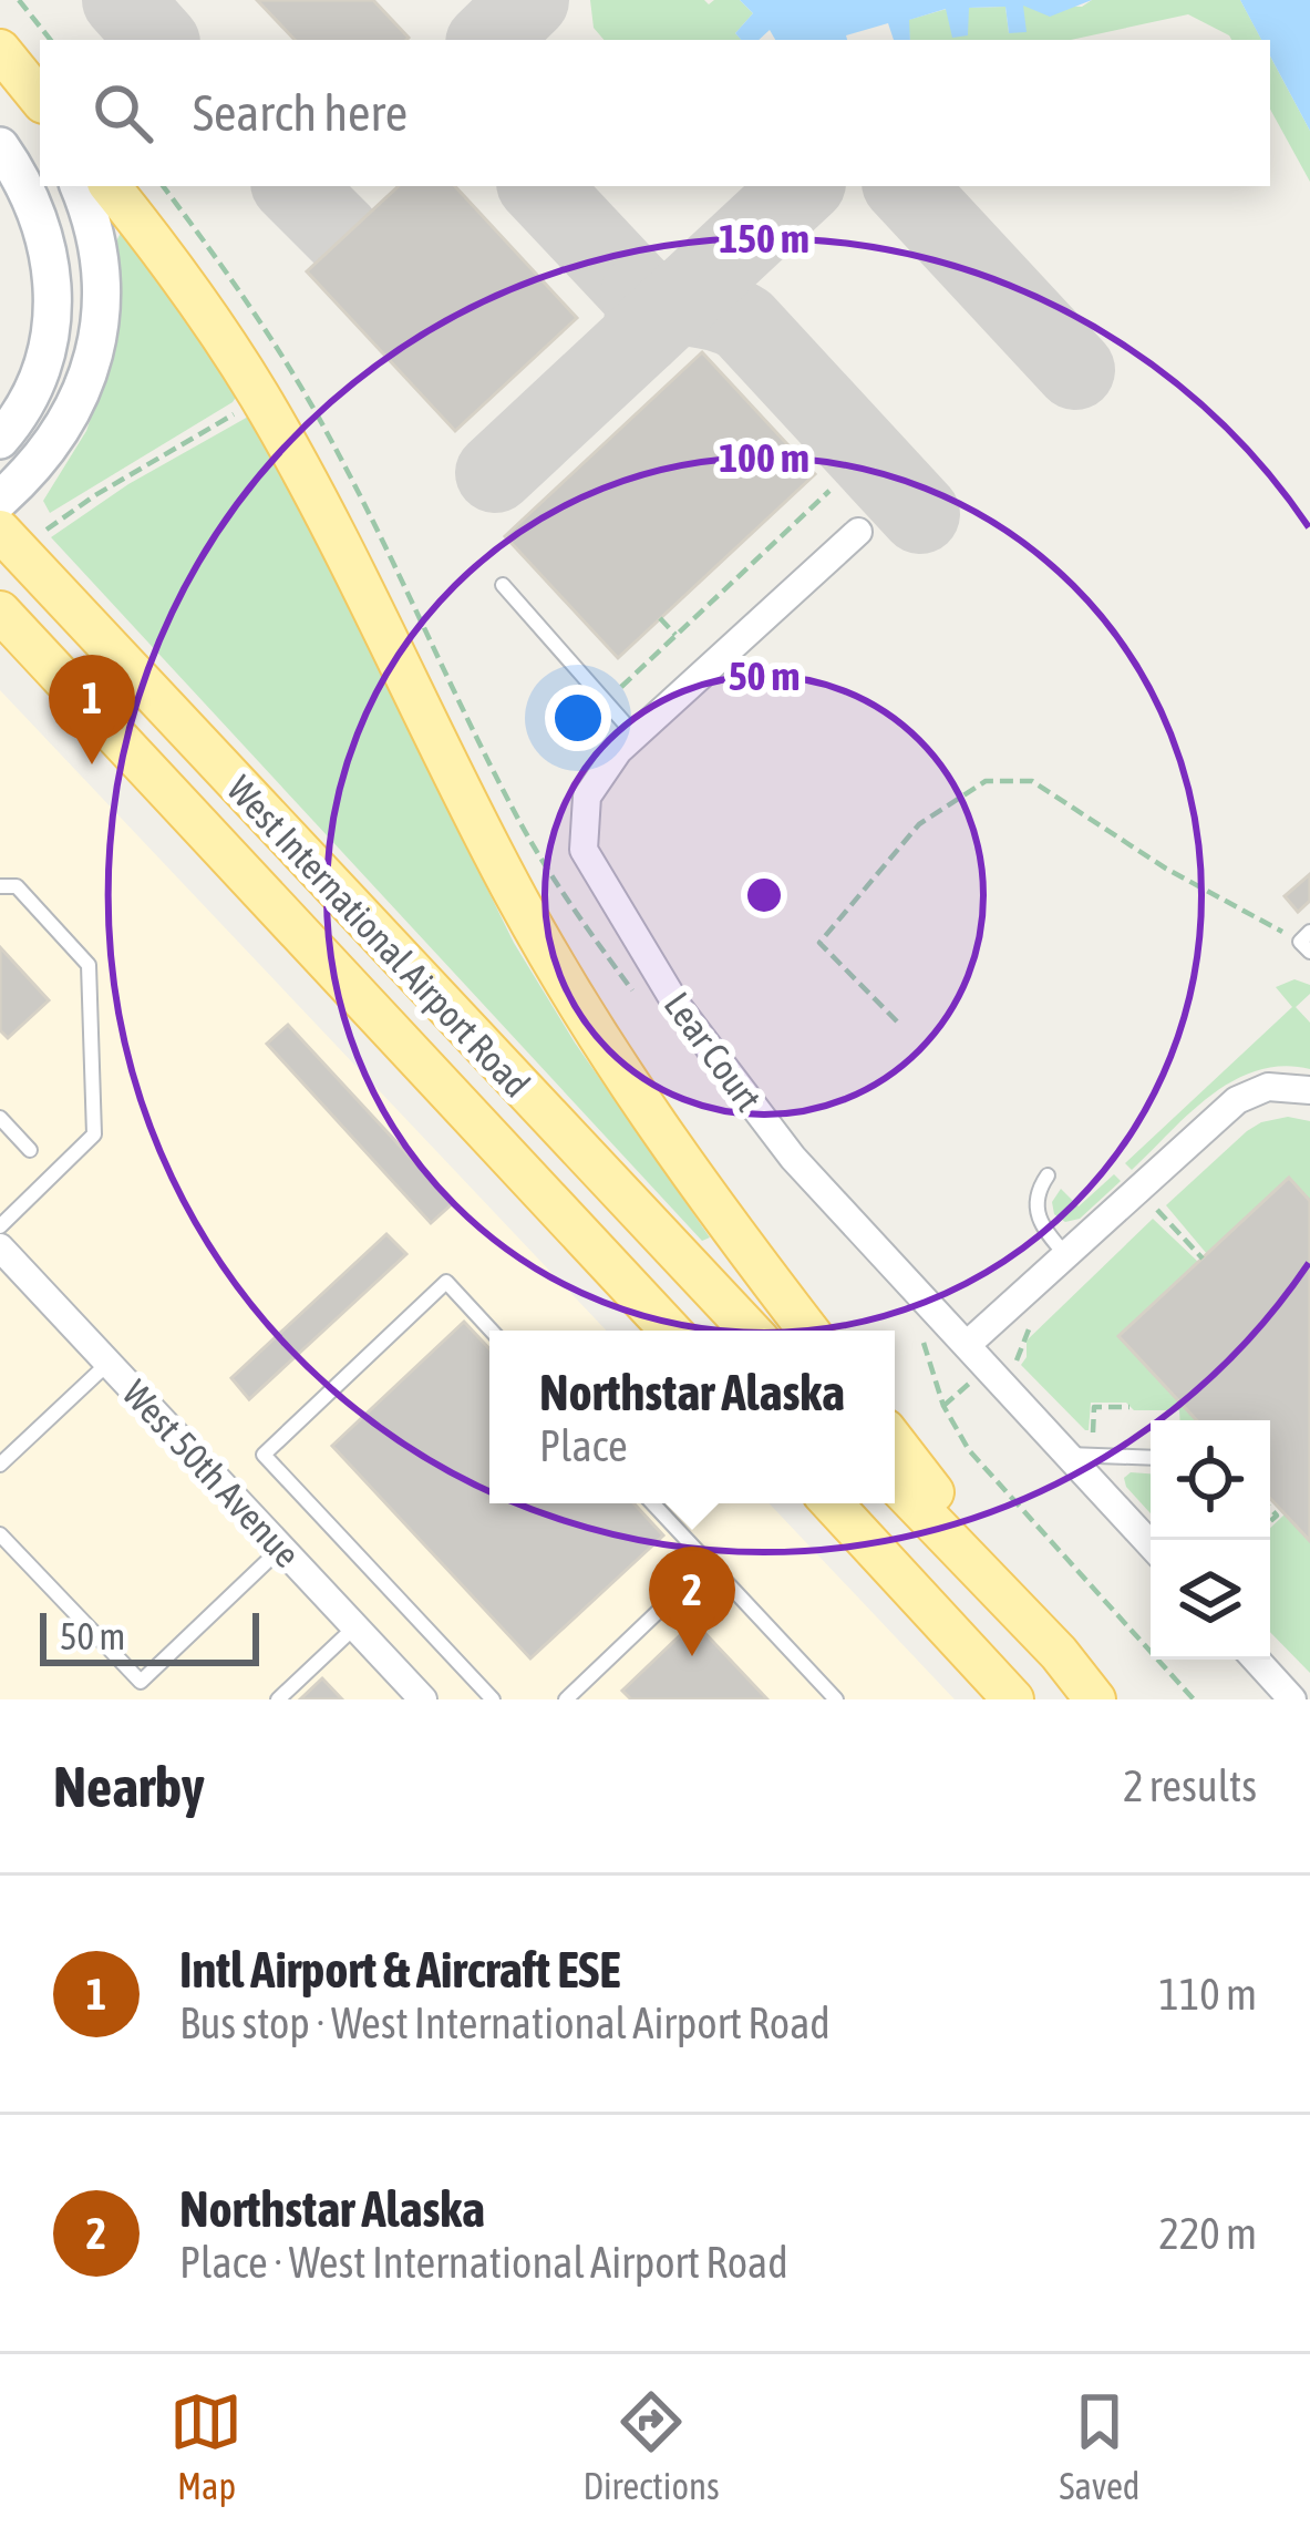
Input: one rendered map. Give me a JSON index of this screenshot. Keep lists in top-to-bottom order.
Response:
{
  "streets": {
    "main road": ["West International Airport Road"],
    "street": ["Lear Court", "West 50th Avenue"]
  },
  "scale_bar": "50 m",
  "page": {
    "search": "Search here",
    "pins": ["1", "2"],
    "popup": ["Northstar Alaska", "Place"],
    "scale": "50 m",
    "heading": ["Nearby", "2 results"],
    "list": [
      {
        "mark": "1",
        "name": "Intl Airport & Aircraft ESE",
        "note": "Bus stop · West International Airport Road",
        "value": "110 m"
      },
      {
        "mark": "2",
        "name": "Northstar Alaska",
        "note": "Place · West International Airport Road",
        "value": "220 m"
      }
    ],
    "nav": ["Map", "Directions", "Saved"]
  },
  "rings": ["150 m", "100 m", "50 m"]
}
